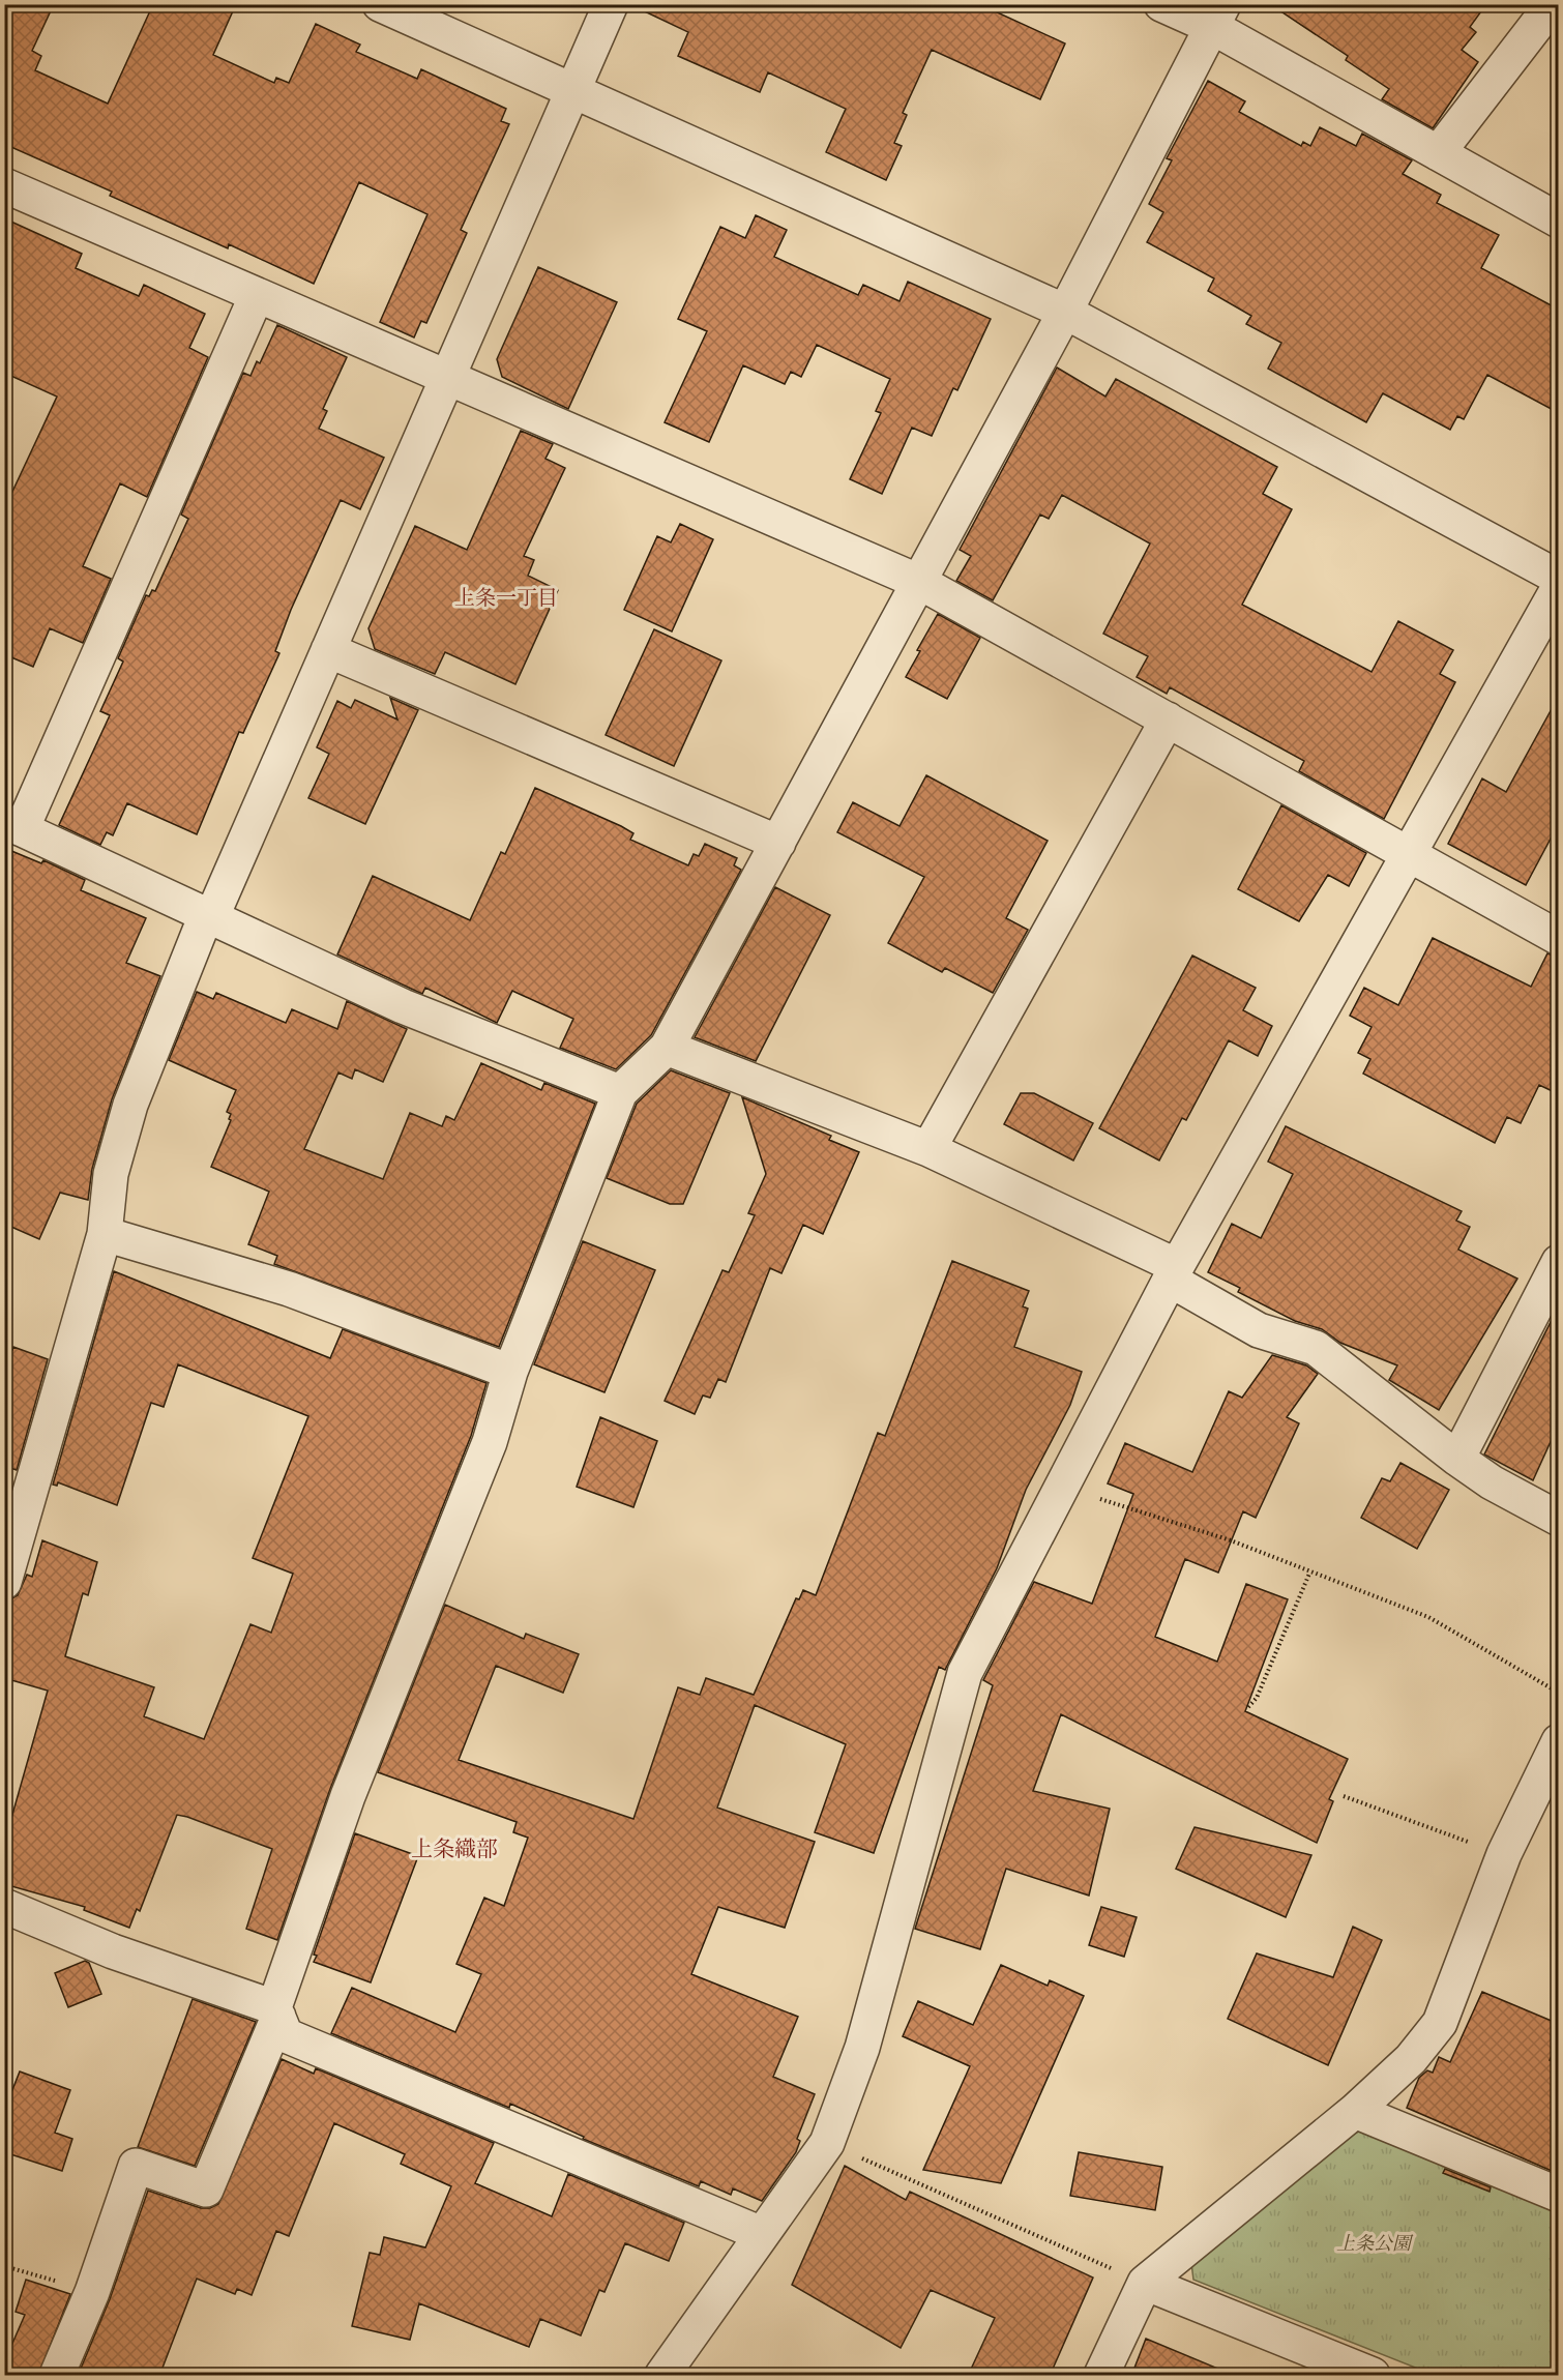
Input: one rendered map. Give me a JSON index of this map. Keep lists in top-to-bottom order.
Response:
{
  "districts": ["上条一丁目", "上条織部"],
  "parks": ["上条公園"]
}
